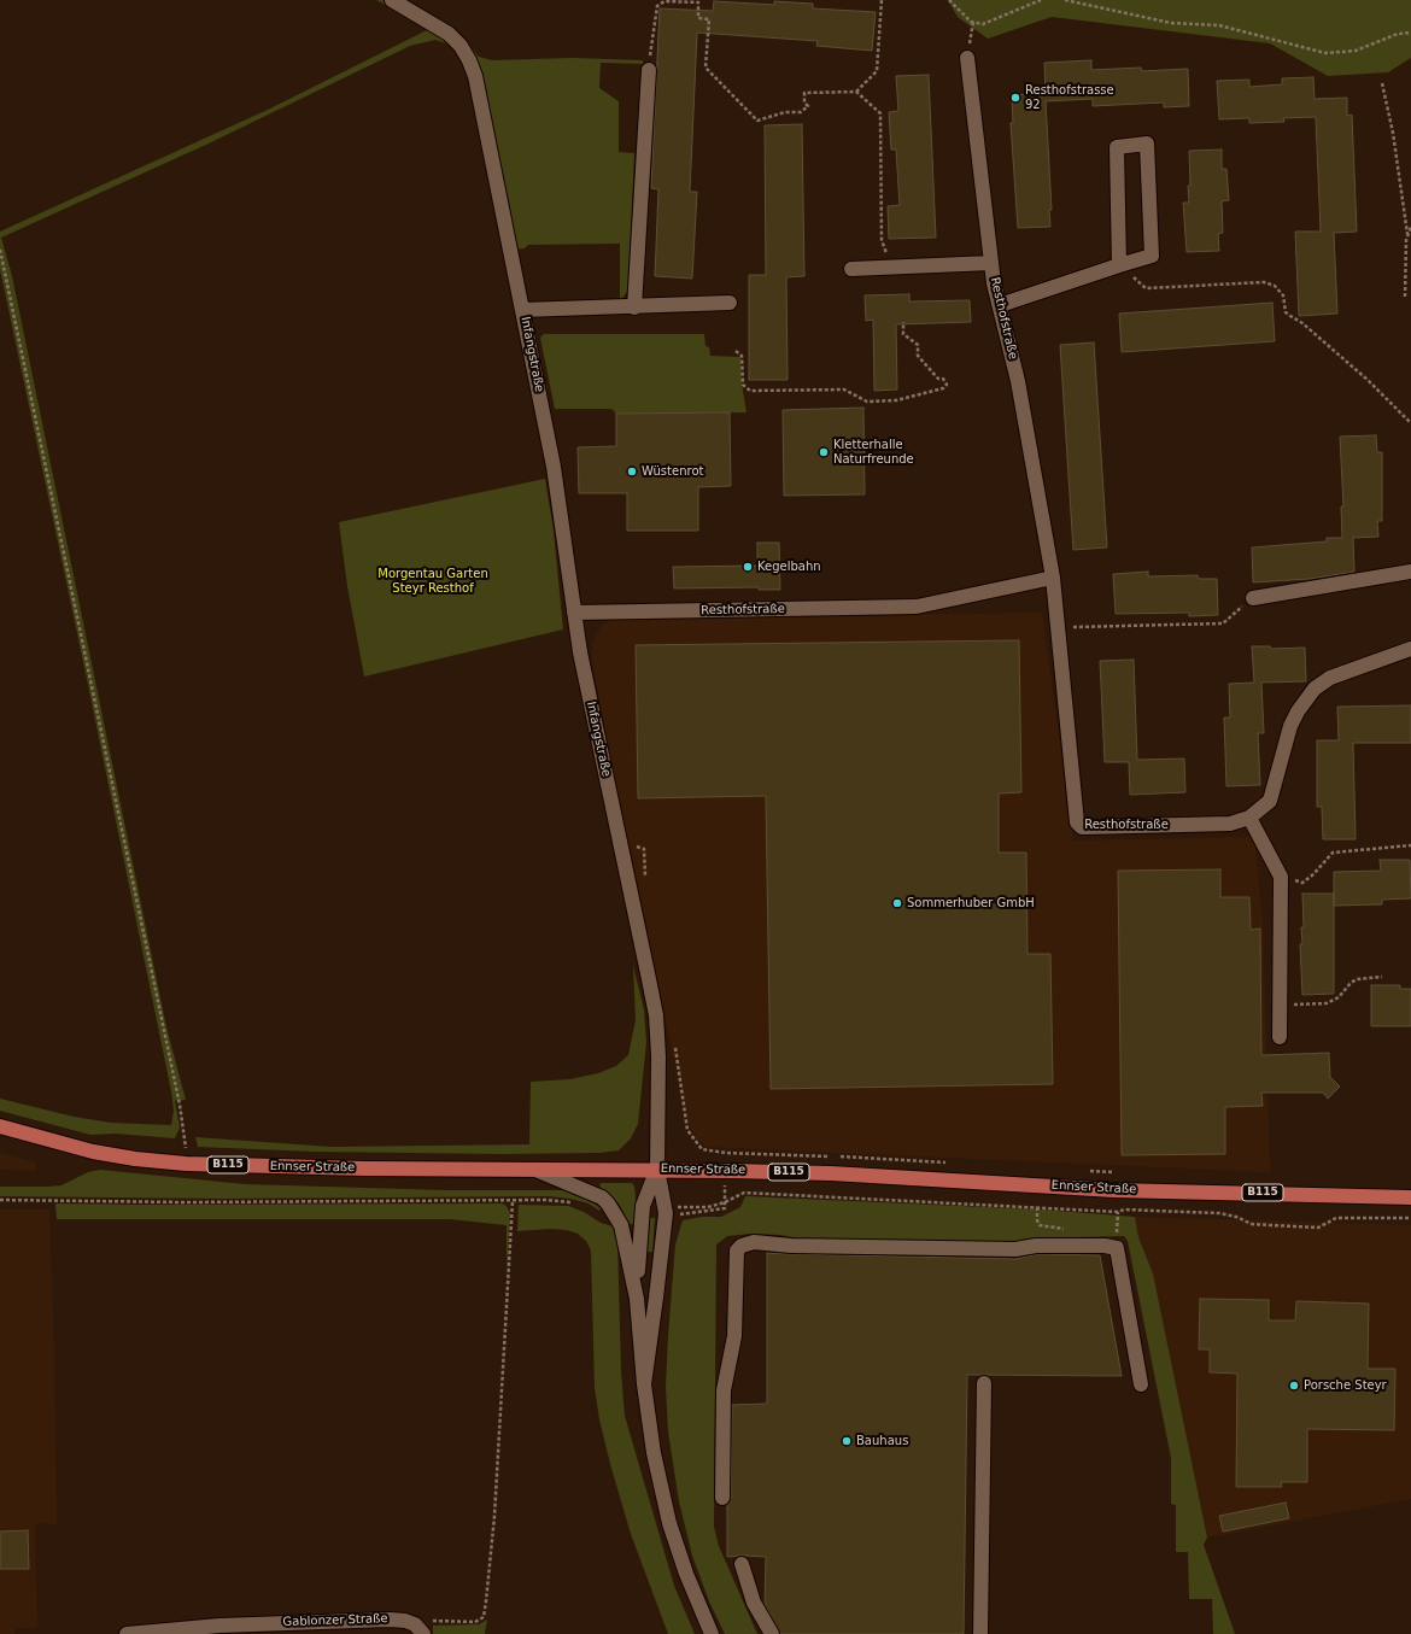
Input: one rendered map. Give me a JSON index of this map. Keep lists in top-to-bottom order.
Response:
{
  "streets": {
    "main road": ["B115", "Ennser Straße"],
    "street": ["Resthofstraße", "Infangstraße", "Gablonzer Straße"]
  },
  "crossings": [
    ["Resthofstraße", "Infangstraße"],
    ["Infangstraße", "Ennser Straße"]
  ],
  "parks": ["Morgentau Garten Steyr Resthof"],
  "places": [
    "Resthofstrasse 92",
    "Kletterhalle Naturfreunde",
    "Wüstenrot",
    "Kegelbahn",
    "Sommerhuber GmbH",
    "Porsche Steyr",
    "Bauhaus"
  ]
}
